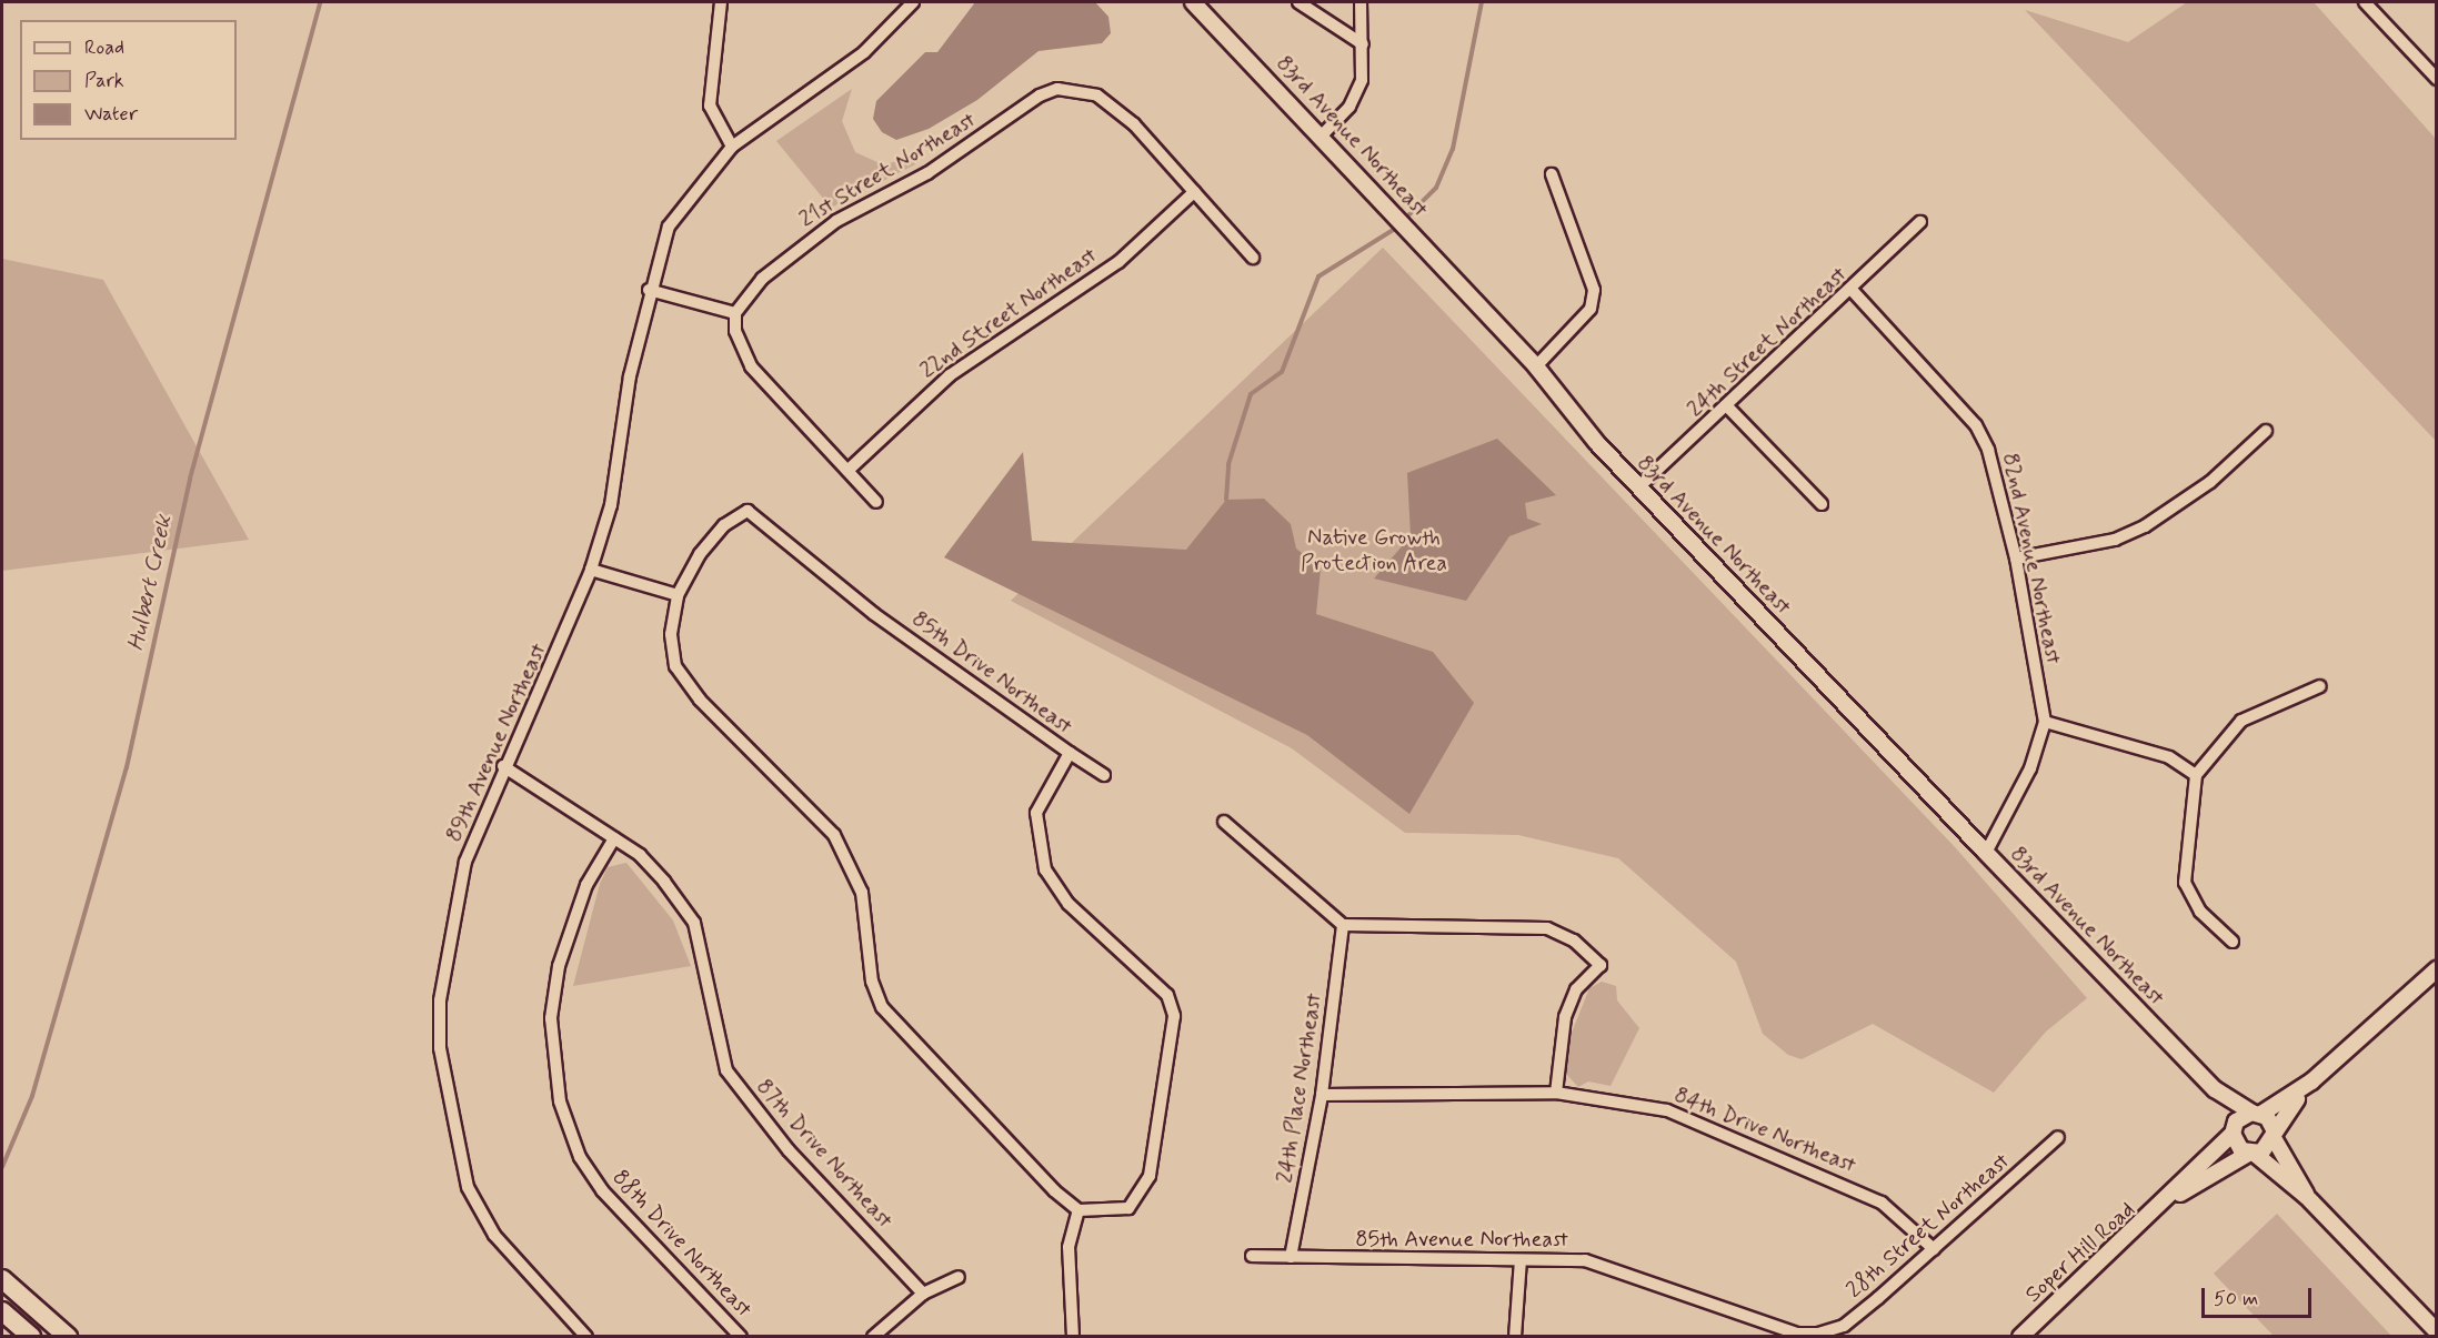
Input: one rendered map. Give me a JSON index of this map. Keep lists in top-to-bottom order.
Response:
{
  "streets": {
    "street": [
      "83rd Avenue Northeast",
      "21st Street Northeast",
      "22nd Street Northeast",
      "24th Street Northeast",
      "82nd Avenue Northeast",
      "85th Drive Northeast",
      "89th Avenue Northeast",
      "24th Place Northeast",
      "84th Drive Northeast",
      "87th Drive Northeast",
      "28th Street Northeast",
      "85th Avenue Northeast",
      "88th Drive Northeast",
      "Soper Hill Road"
    ]
  },
  "crossings": [
    ["83rd Avenue Northeast", "24th Street Northeast"],
    ["83rd Avenue Northeast", "Soper Hill Road"],
    ["21st Street Northeast", "22nd Street Northeast"],
    ["24th Street Northeast", "82nd Avenue Northeast"],
    ["89th Avenue Northeast", "87th Drive Northeast"],
    ["24th Place Northeast", "84th Drive Northeast"],
    ["24th Place Northeast", "85th Avenue Northeast"],
    ["84th Drive Northeast", "28th Street Northeast"],
    ["87th Drive Northeast", "88th Drive Northeast"],
    ["28th Street Northeast", "85th Avenue Northeast"]
  ],
  "water": ["Hulbert Creek"],
  "parks": ["Native Growth Protection Area"],
  "legend": ["Road", "Park", "Water"],
  "scale_bar": "50 m"
}
